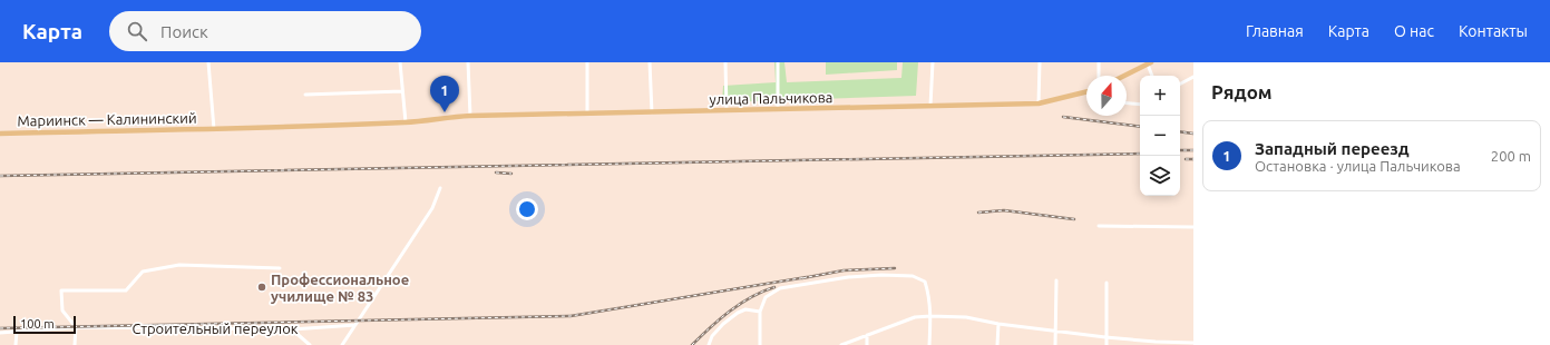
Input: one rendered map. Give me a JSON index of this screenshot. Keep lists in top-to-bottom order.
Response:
{
  "streets": {
    "main road": ["улица Пальчикова", "Мариинск — Калининский"],
    "street": ["Строительный переулок"]
  },
  "crossings": [
    ["улица Пальчикова", "Мариинск — Калининский"]
  ],
  "places": ["Профессиональное училище № 83"],
  "scale_bar": "100 m",
  "north": "top",
  "page": {
    "header": "Карта",
    "search": "Поиск",
    "nav": [
      "Главная",
      "Карта",
      "О нас",
      "Контакты"
    ],
    "heading": "Рядом",
    "map_buttons": ["+", "−"],
    "pins": "1",
    "list": [
      {
        "mark": "1",
        "name": "Западный переезд",
        "note": "Остановка · улица Пальчикова",
        "value": "200 m"
      }
    ],
    "scale": "100 m"
  }
}
